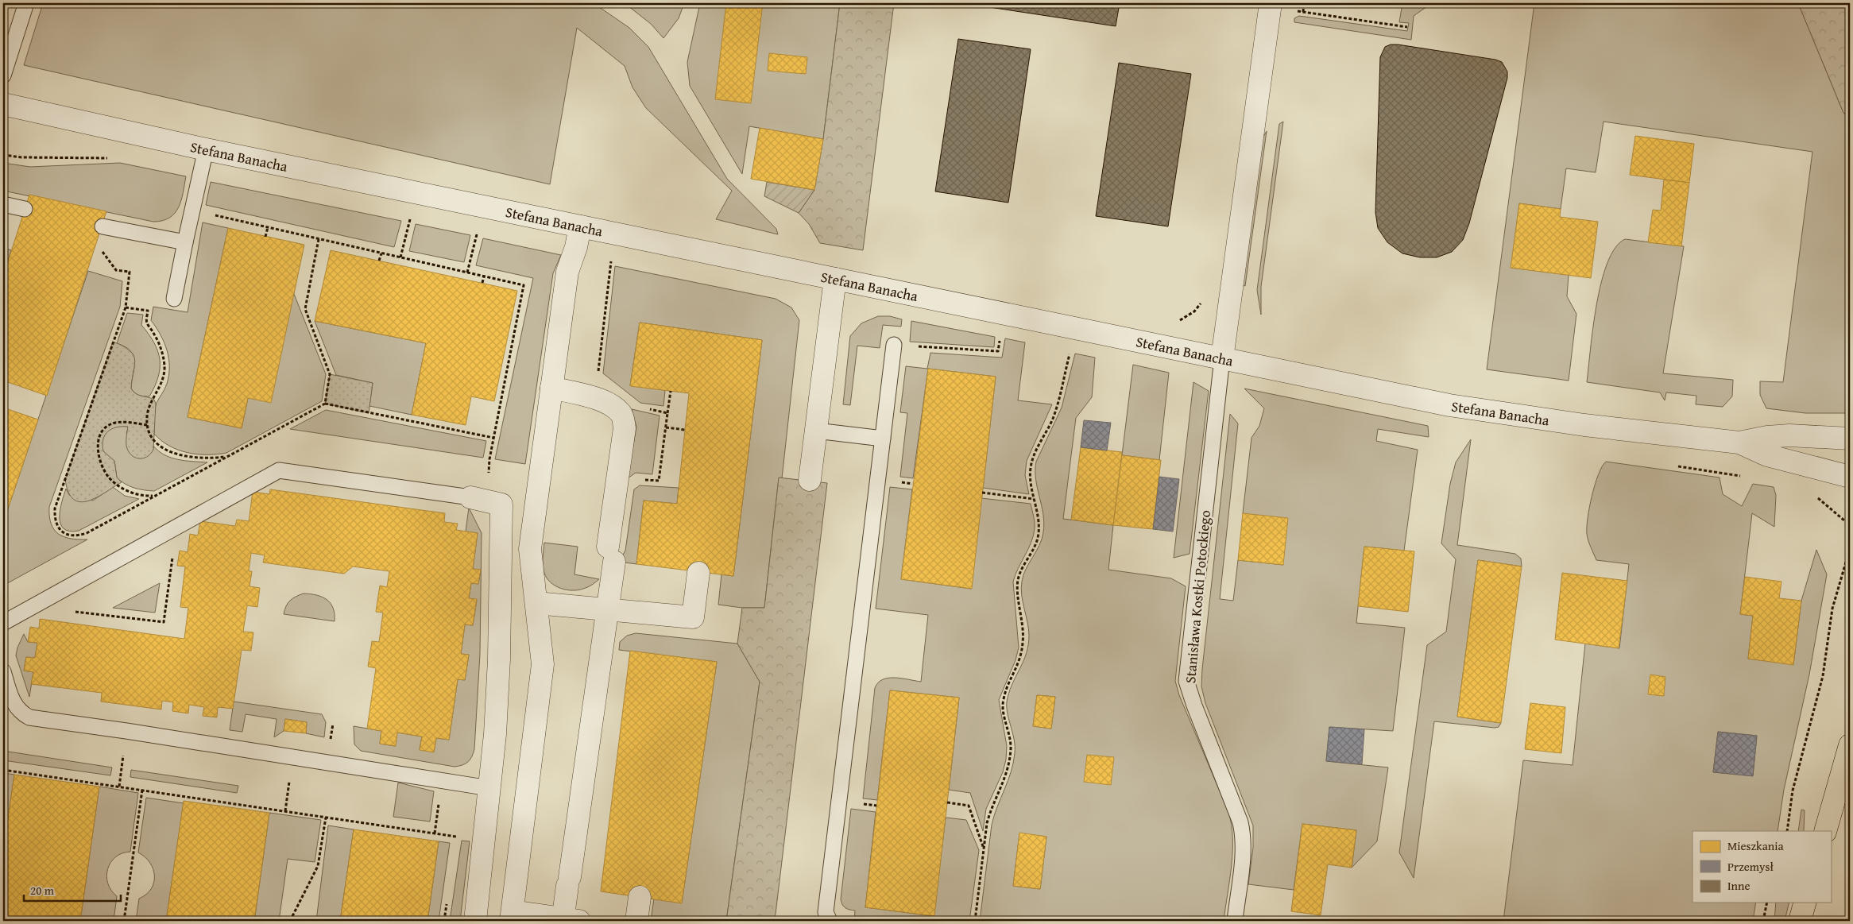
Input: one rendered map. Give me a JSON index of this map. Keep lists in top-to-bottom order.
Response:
{
  "streets": {
    "street": ["Stefana Banacha"],
    "lane": ["Stanisława Kostki Potockiego"]
  },
  "crossings": [
    ["Stefana Banacha", "Stanisława Kostki Potockiego"]
  ],
  "legend": ["Mieszkania", "Przemysł", "Inne"],
  "scale_bar": "20 m"
}
